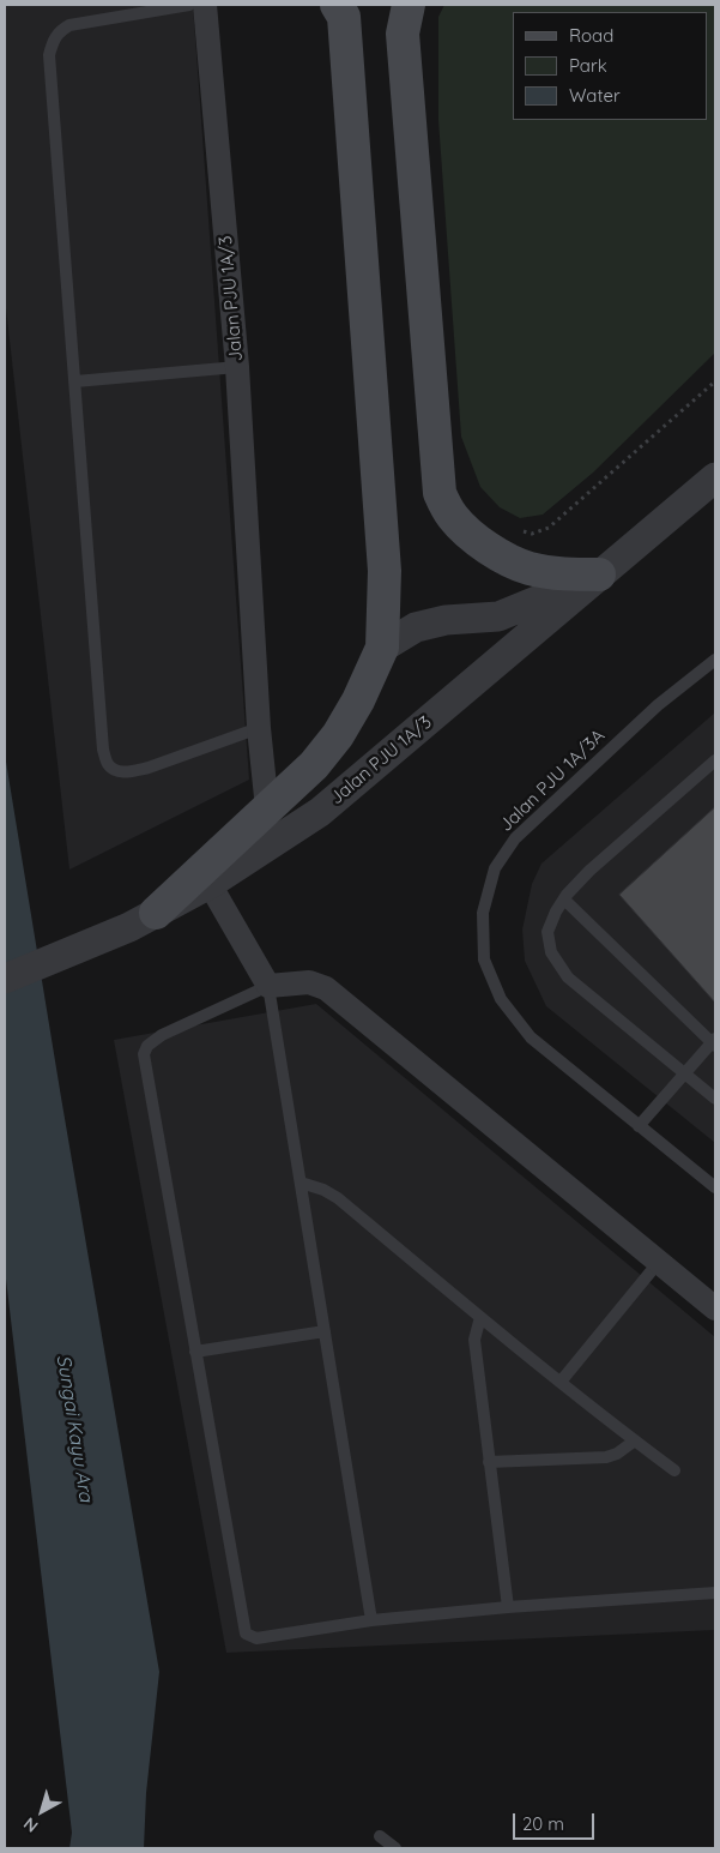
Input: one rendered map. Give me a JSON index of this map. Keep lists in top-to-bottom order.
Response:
{
  "streets": {
    "street": ["Jalan PJU 1A/3"],
    "lane": ["Jalan PJU 1A/3A"]
  },
  "water": ["Sungai Kayu Ara"],
  "legend": ["Road", "Park", "Water"],
  "scale_bar": "20 m",
  "north": "bottom left"
}
